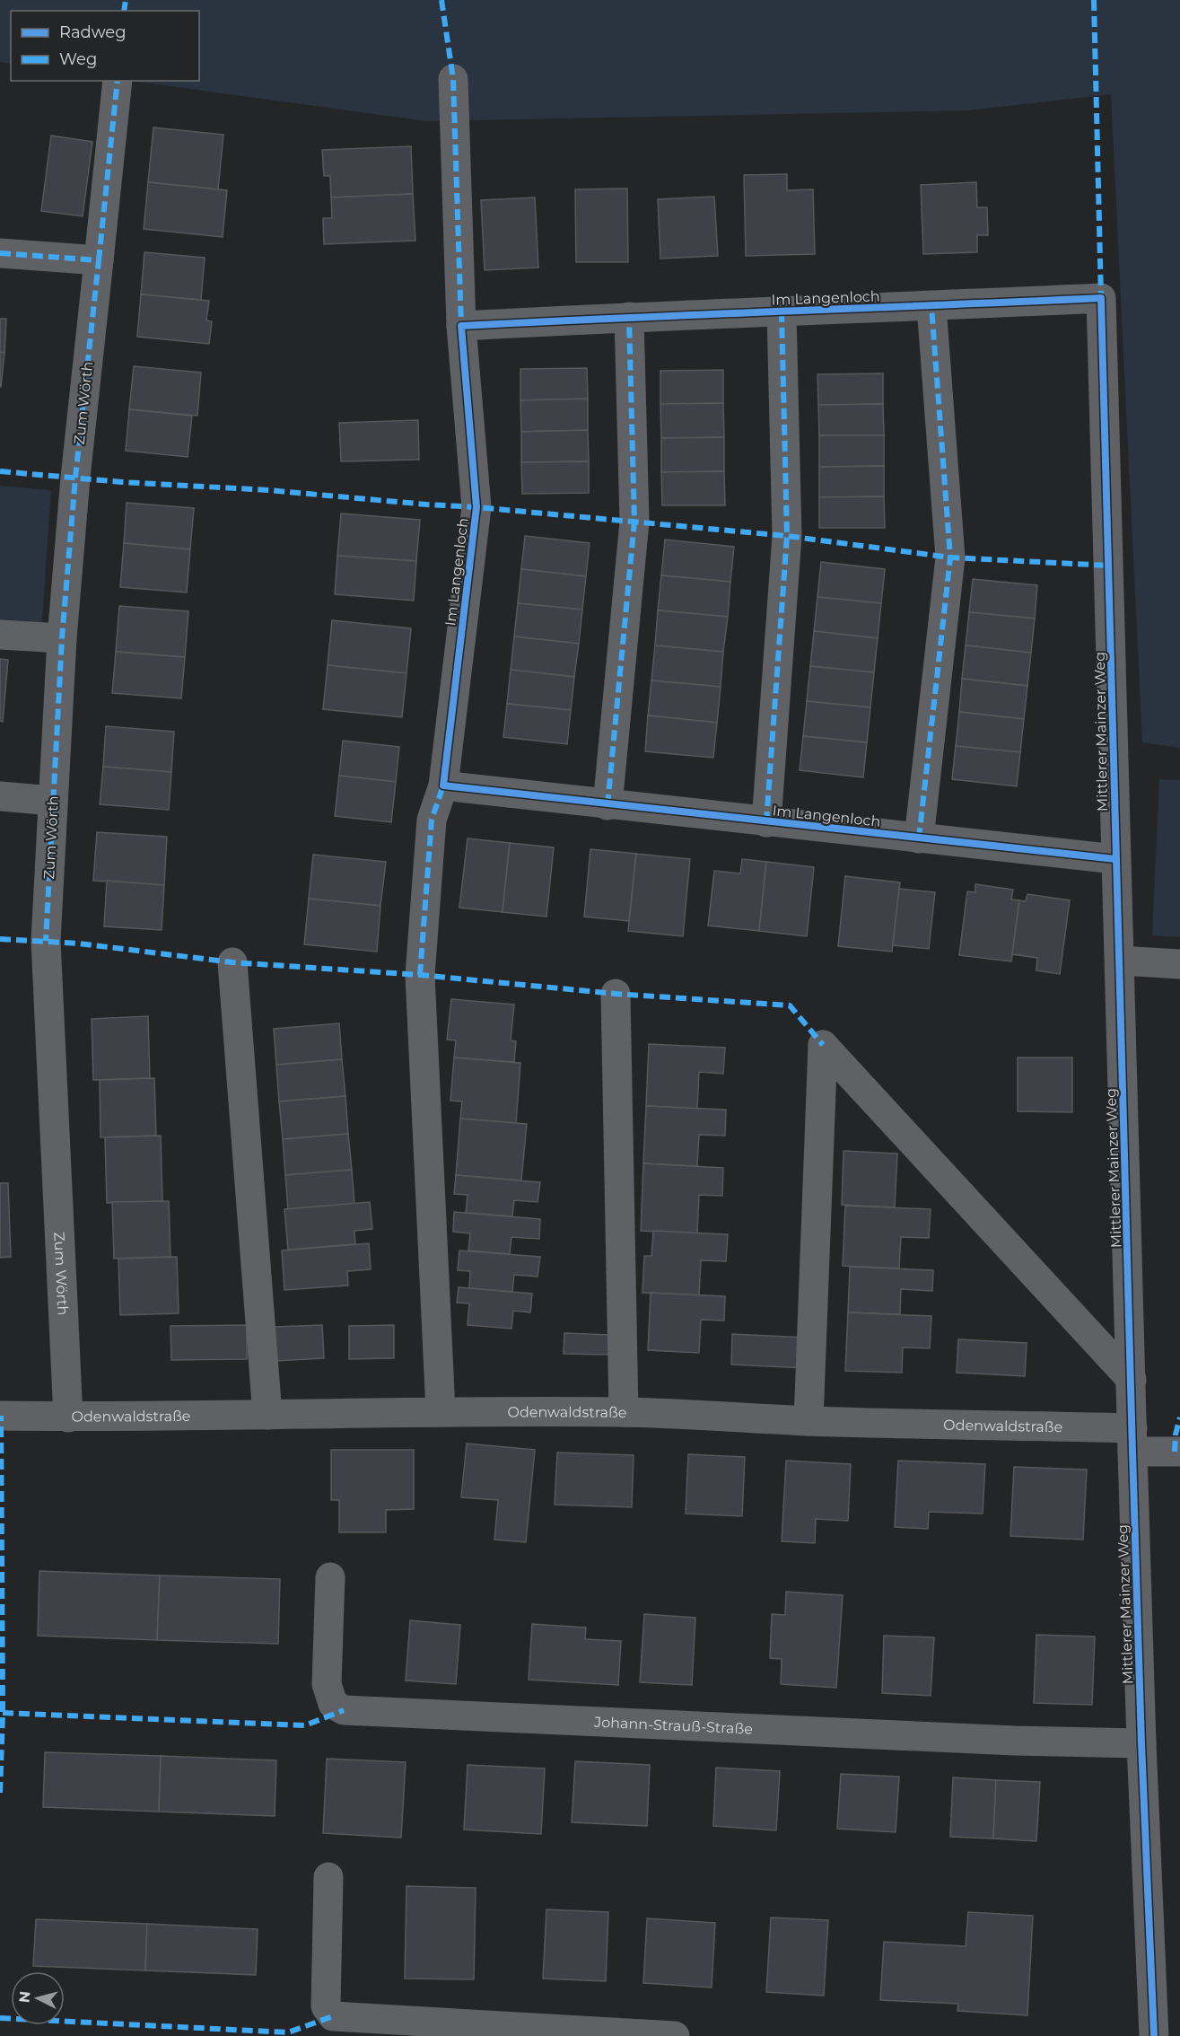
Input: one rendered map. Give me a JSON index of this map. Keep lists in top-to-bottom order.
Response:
{
  "streets": {
    "street": [
      "Im Langenloch",
      "Zum Wörth",
      "Mittlerer Mainzer Weg",
      "Odenwaldstraße",
      "Johann-Strauß-Straße"
    ]
  },
  "crossings": [
    ["Im Langenloch", "Mittlerer Mainzer Weg"],
    ["Im Langenloch", "Odenwaldstraße"],
    ["Zum Wörth", "Odenwaldstraße"],
    ["Mittlerer Mainzer Weg", "Odenwaldstraße"],
    ["Mittlerer Mainzer Weg", "Johann-Strauß-Straße"]
  ],
  "legend": ["Radweg", "Weg"],
  "north": "left"
}
